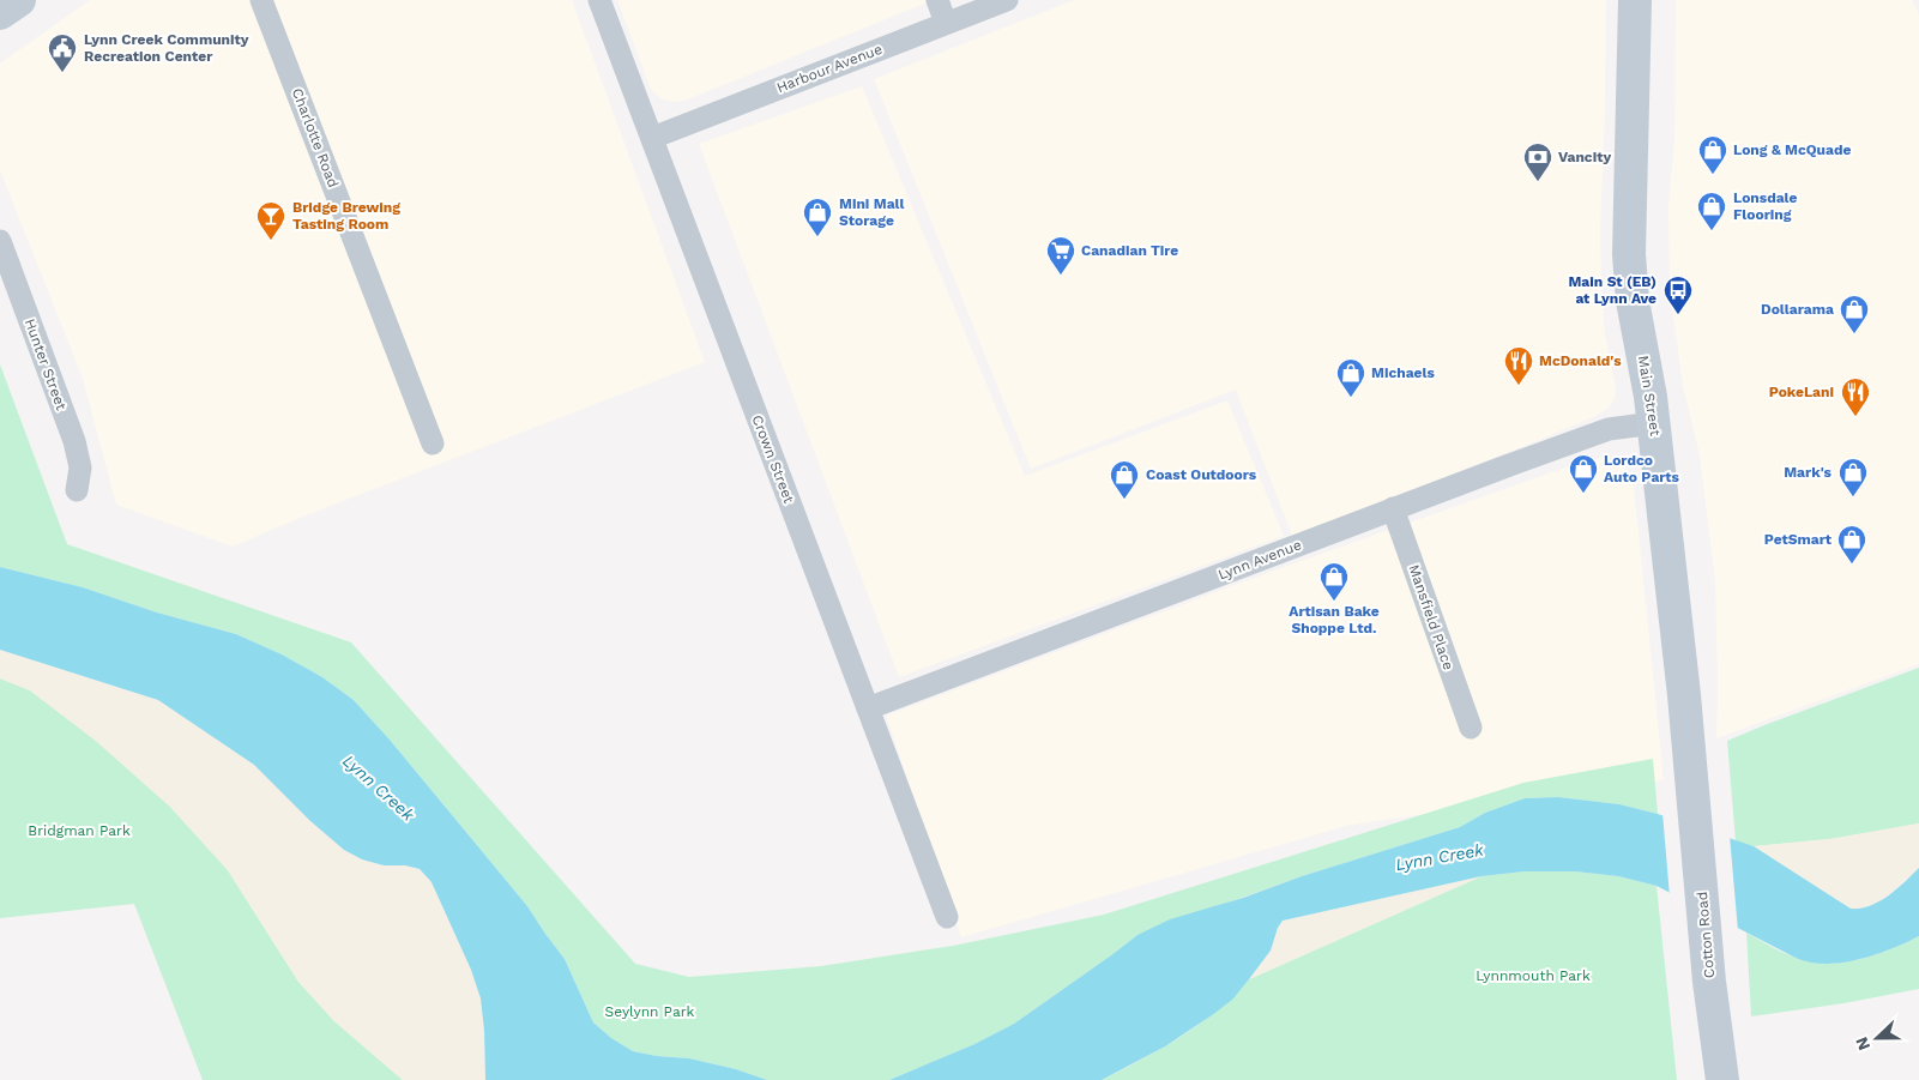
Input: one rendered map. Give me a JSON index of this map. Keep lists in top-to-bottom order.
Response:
{
  "streets": {
    "main road": ["Main Street", "Cotton Road"],
    "street": [
      "Harbour Avenue",
      "Charlotte Road",
      "Hunter Street",
      "Crown Street",
      "Lynn Avenue",
      "Mansfield Place"
    ]
  },
  "crossings": [
    ["Harbour Avenue", "Crown Street"],
    ["Main Street", "Lynn Avenue"],
    ["Main Street", "Cotton Road"],
    ["Crown Street", "Lynn Avenue"],
    ["Lynn Avenue", "Mansfield Place"]
  ],
  "water": ["Lynn Creek"],
  "parks": ["Bridgman Park", "Lynnmouth Park", "Seylynn Park"],
  "places": {
    "public building": ["Lynn Creek Community Recreation Center"],
    "shop": [
      "Long & McQuade",
      "Lonsdale Flooring",
      "Mini Mall Storage",
      "Dollarama",
      "Michaels",
      "Lordco Auto Parts",
      "Mark's",
      "Coast Outdoors",
      "PetSmart",
      "Artisan Bake Shoppe Ltd."
    ],
    "bank": ["Vancity"],
    "bar": ["Bridge Brewing Tasting Room"],
    "supermarket": ["Canadian Tire"],
    "bus stop": ["Main St (EB) at Lynn Ave"],
    "restaurant": ["McDonald's", "PokeLani"]
  },
  "north": "left"
}
